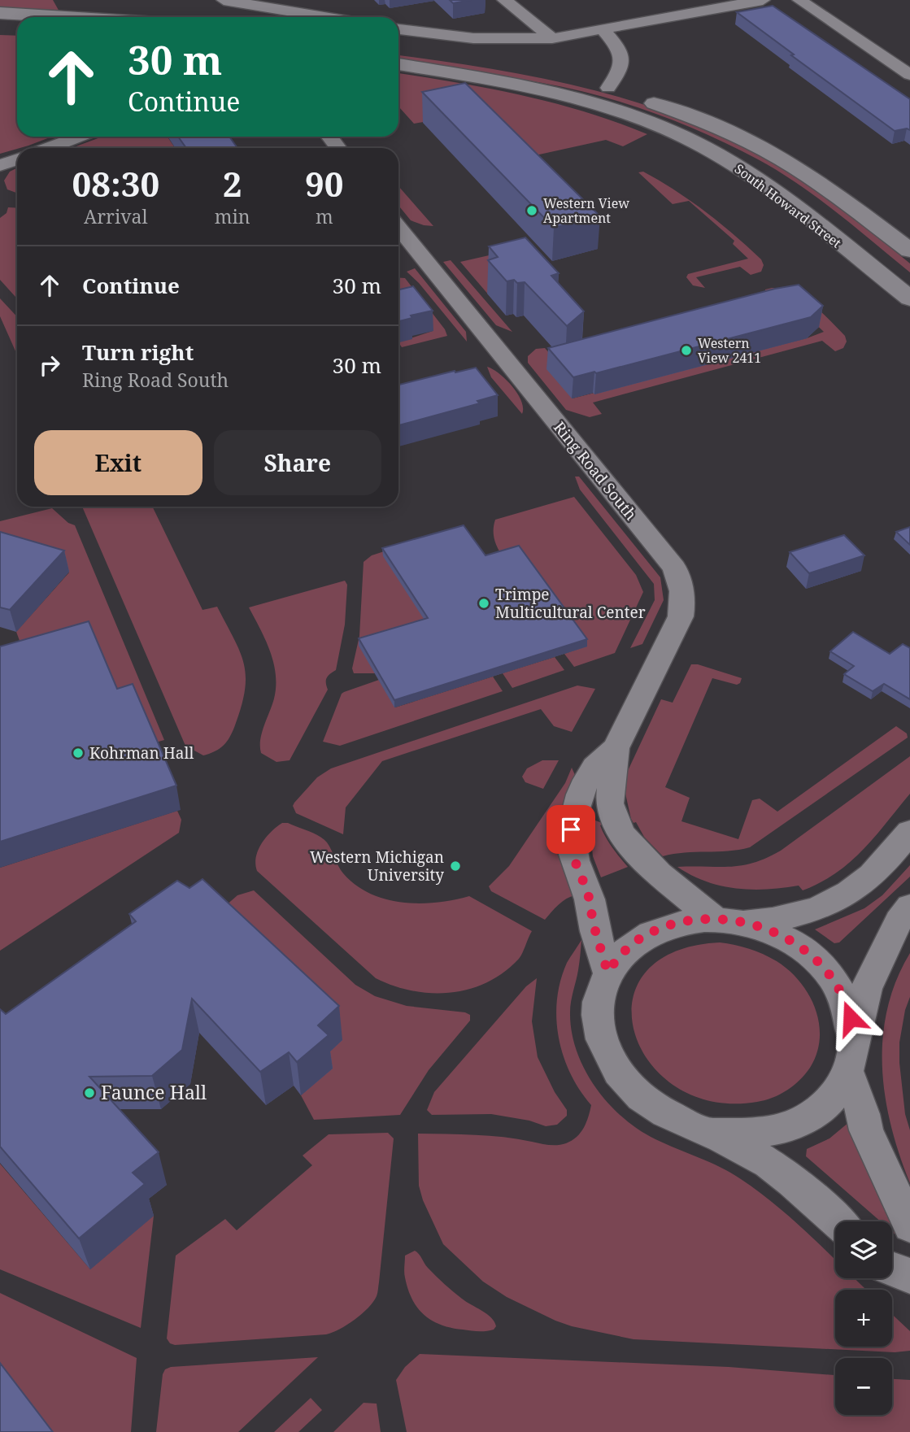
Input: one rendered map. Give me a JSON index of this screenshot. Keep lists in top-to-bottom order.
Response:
{
  "streets": {
    "street": ["South Howard Street", "Ring Road South"]
  },
  "places": [
    "Western View Apartment",
    "Western View 2411",
    "Trimpe Multicultural Center",
    "Kohrman Hall",
    "Western Michigan University",
    "Faunce Hall"
  ],
  "page": {
    "turn": ["30 m", "Continue"],
    "eta": [
      "08:30",
      "Arrival",
      "2",
      "min",
      "90",
      "m"
    ],
    "list": [
      {
        "name": "Continue",
        "value": "30 m"
      },
      {
        "name": "Turn right",
        "note": "Ring Road South",
        "value": "30 m"
      }
    ],
    "buttons": ["Exit", "Share"],
    "map_buttons": ["+", "−"]
  }
}
